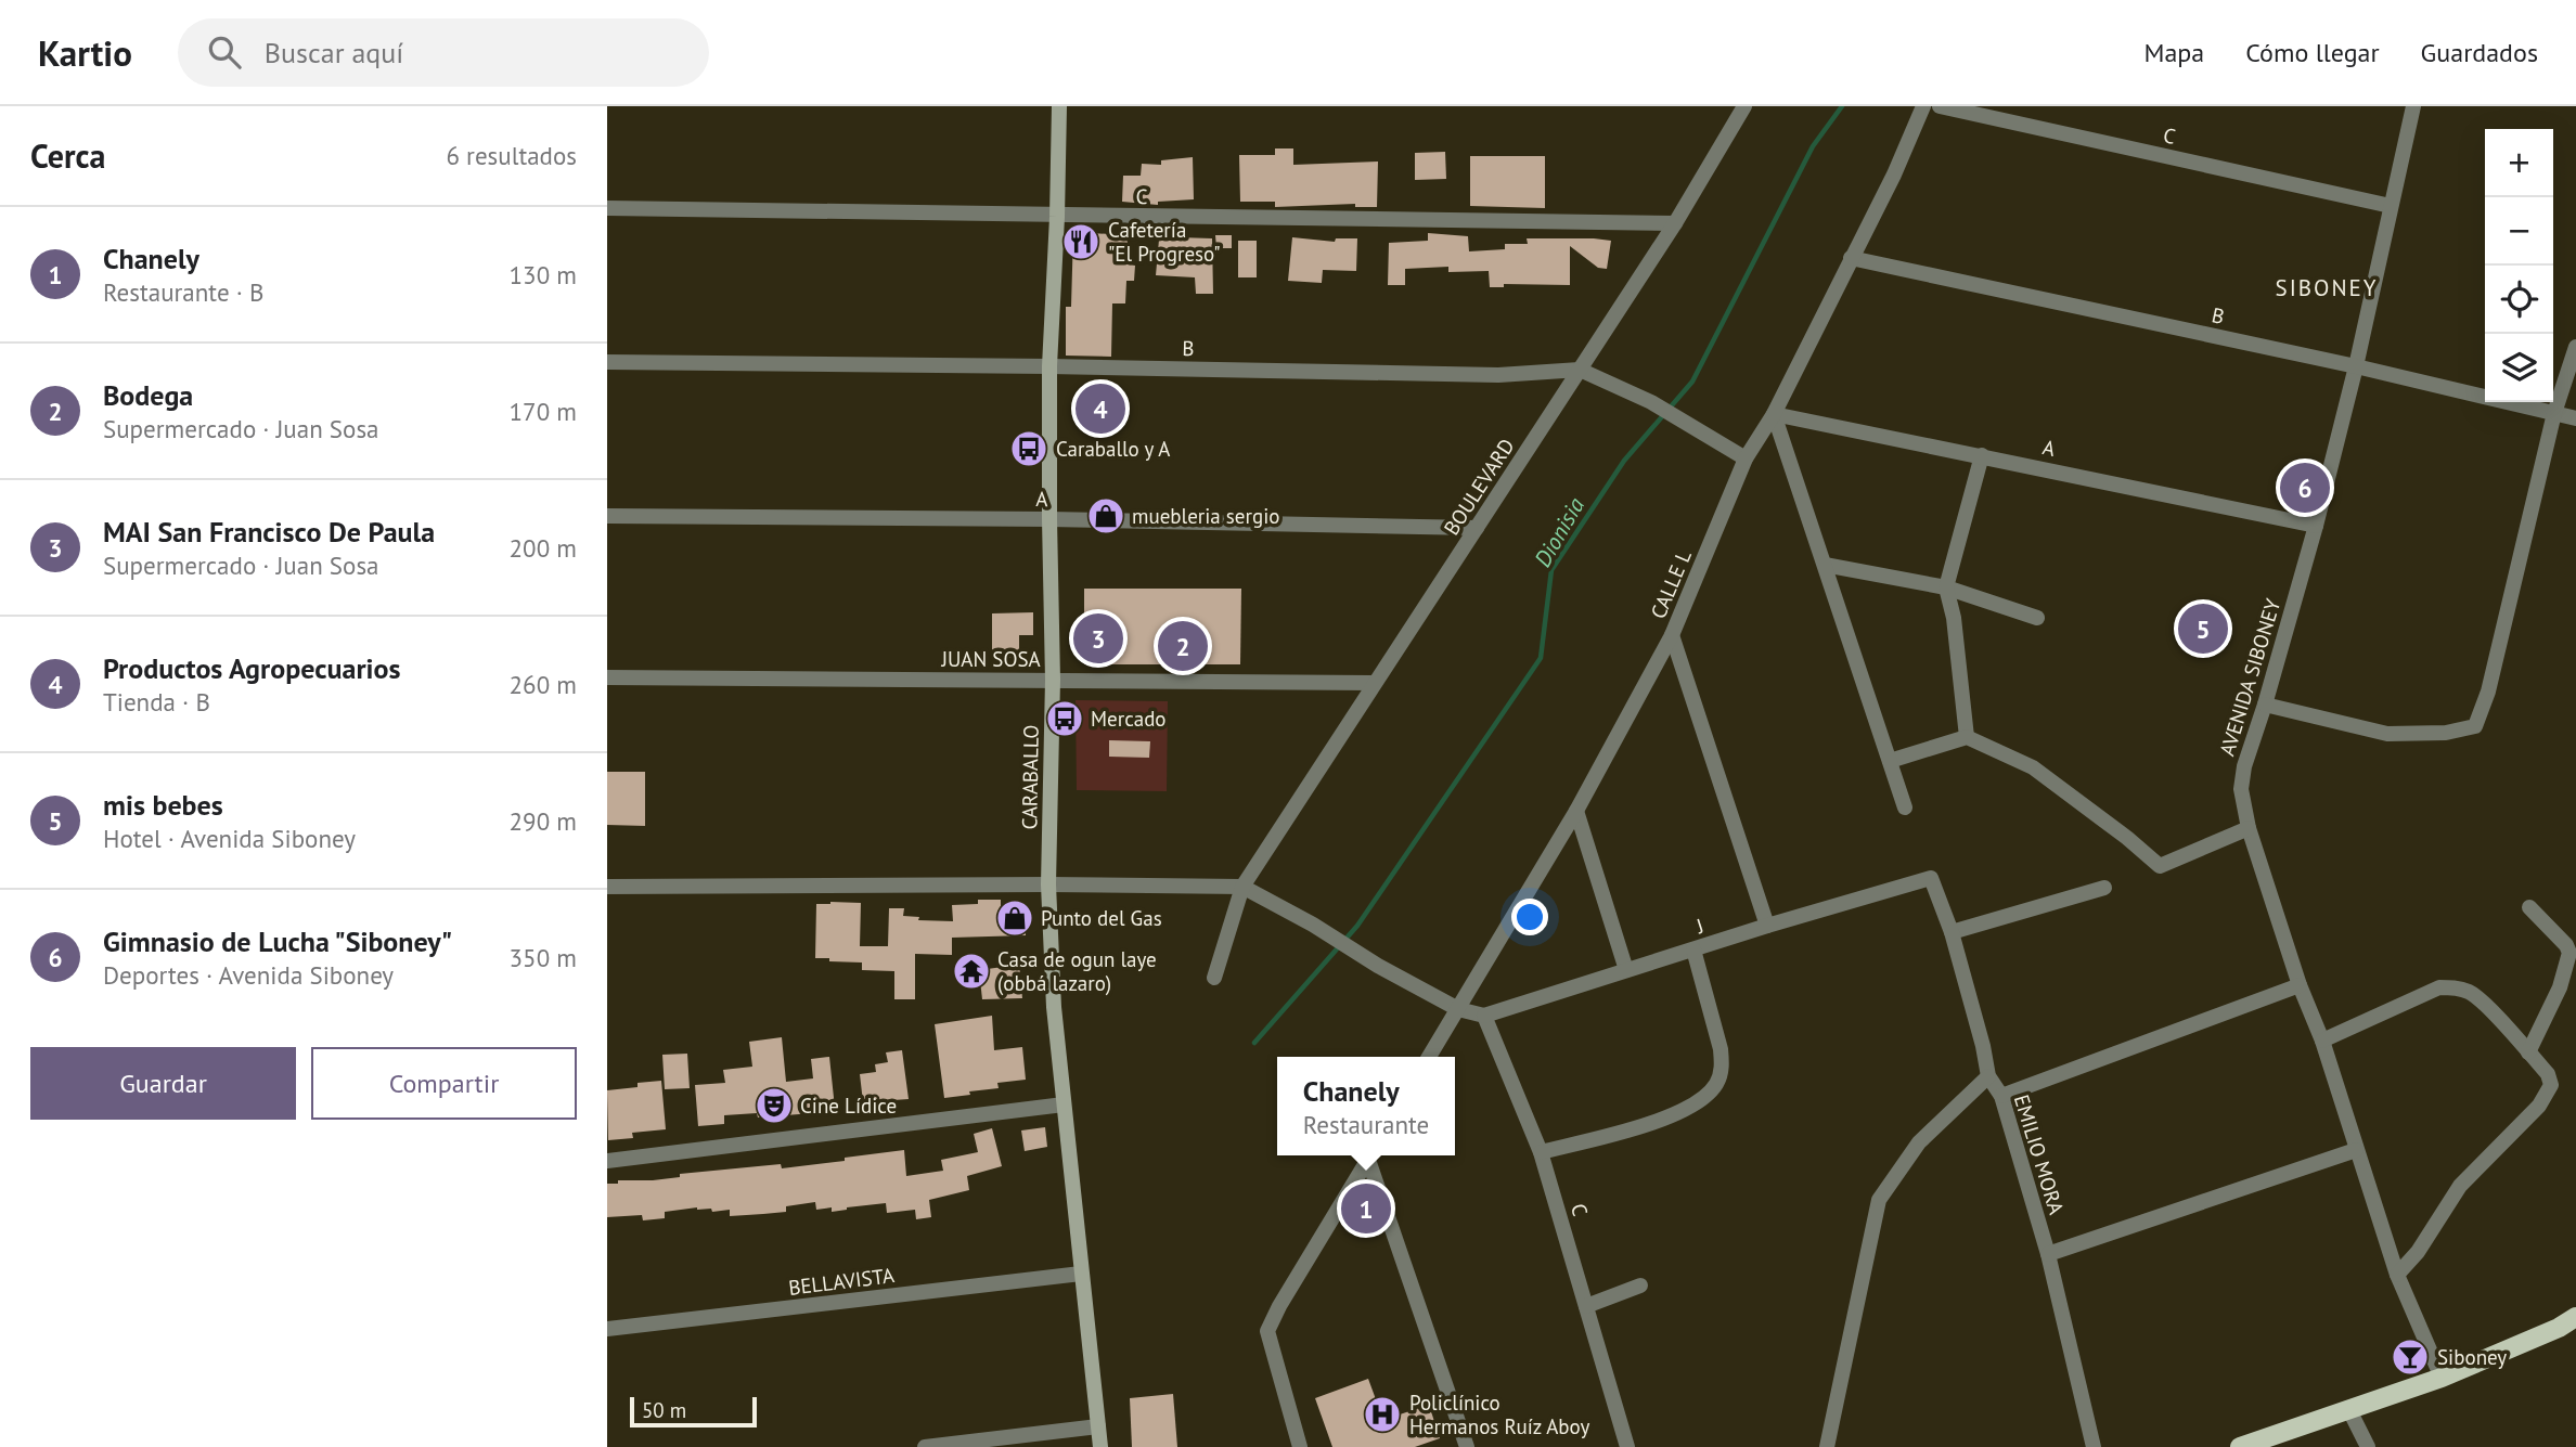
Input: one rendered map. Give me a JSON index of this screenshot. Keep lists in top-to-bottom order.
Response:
{
  "streets": {
    "street": [
      "C",
      "B",
      "A",
      "BOULEVARD",
      "CALLE L",
      "JUAN SOSA",
      "AVENIDA SIBONEY",
      "CARABALLO",
      "J",
      "EMILIO MORA",
      "BELLAVISTA"
    ]
  },
  "crossings": [
    ["C", "BOULEVARD"],
    ["C", "AVENIDA SIBONEY"],
    ["C", "CARABALLO"],
    ["C", "J"],
    ["B", "BOULEVARD"],
    ["B", "CALLE L"],
    ["B", "AVENIDA SIBONEY"],
    ["B", "CARABALLO"],
    ["A", "BOULEVARD"],
    ["A", "CALLE L"],
    ["A", "AVENIDA SIBONEY"],
    ["A", "CARABALLO"],
    ["BOULEVARD", "JUAN SOSA"],
    ["JUAN SOSA", "CARABALLO"],
    ["CARABALLO", "BELLAVISTA"],
    ["J", "EMILIO MORA"]
  ],
  "districts": ["SIBONEY"],
  "water": ["Dionisia"],
  "places": {
    "restaurant": ["Cafetería \"El Progreso\""],
    "bus stop": ["Caraballo y A", "Mercado"],
    "shop": ["muebleria sergio", "Punto del Gas"],
    "temple": ["Casa de ogun laye (obbá lazaro)"],
    "theatre": ["Cine Lídice"],
    "bar": ["Siboney"],
    "hospital": ["Policlínico Hermanos Ruíz Aboy"]
  },
  "scale_bar": "50 m",
  "page": {
    "header": "Kartio",
    "search": "Buscar aquí",
    "nav": ["Mapa", "Cómo llegar", "Guardados"],
    "heading": ["Cerca", "6 resultados"],
    "map_buttons": ["+", "−"],
    "list": [
      {
        "mark": "1",
        "name": "Chanely",
        "note": "Restaurante · B",
        "value": "130 m"
      },
      {
        "mark": "2",
        "name": "Bodega",
        "note": "Supermercado · Juan Sosa",
        "value": "170 m"
      },
      {
        "mark": "3",
        "name": "MAI San Francisco De Paula",
        "note": "Supermercado · Juan Sosa",
        "value": "200 m"
      },
      {
        "mark": "4",
        "name": "Productos Agropecuarios",
        "note": "Tienda · B",
        "value": "260 m"
      },
      {
        "mark": "5",
        "name": "mis bebes",
        "note": "Hotel · Avenida Siboney",
        "value": "290 m"
      },
      {
        "mark": "6",
        "name": "Gimnasio de Lucha \"Siboney\"",
        "note": "Deportes · Avenida Siboney",
        "value": "350 m"
      }
    ],
    "pins": [
      "4",
      "6",
      "5",
      "3",
      "2",
      "1"
    ],
    "buttons": ["Guardar", "Compartir"],
    "popup": ["Chanely", "Restaurante"],
    "scale": "50 m"
  }
}
